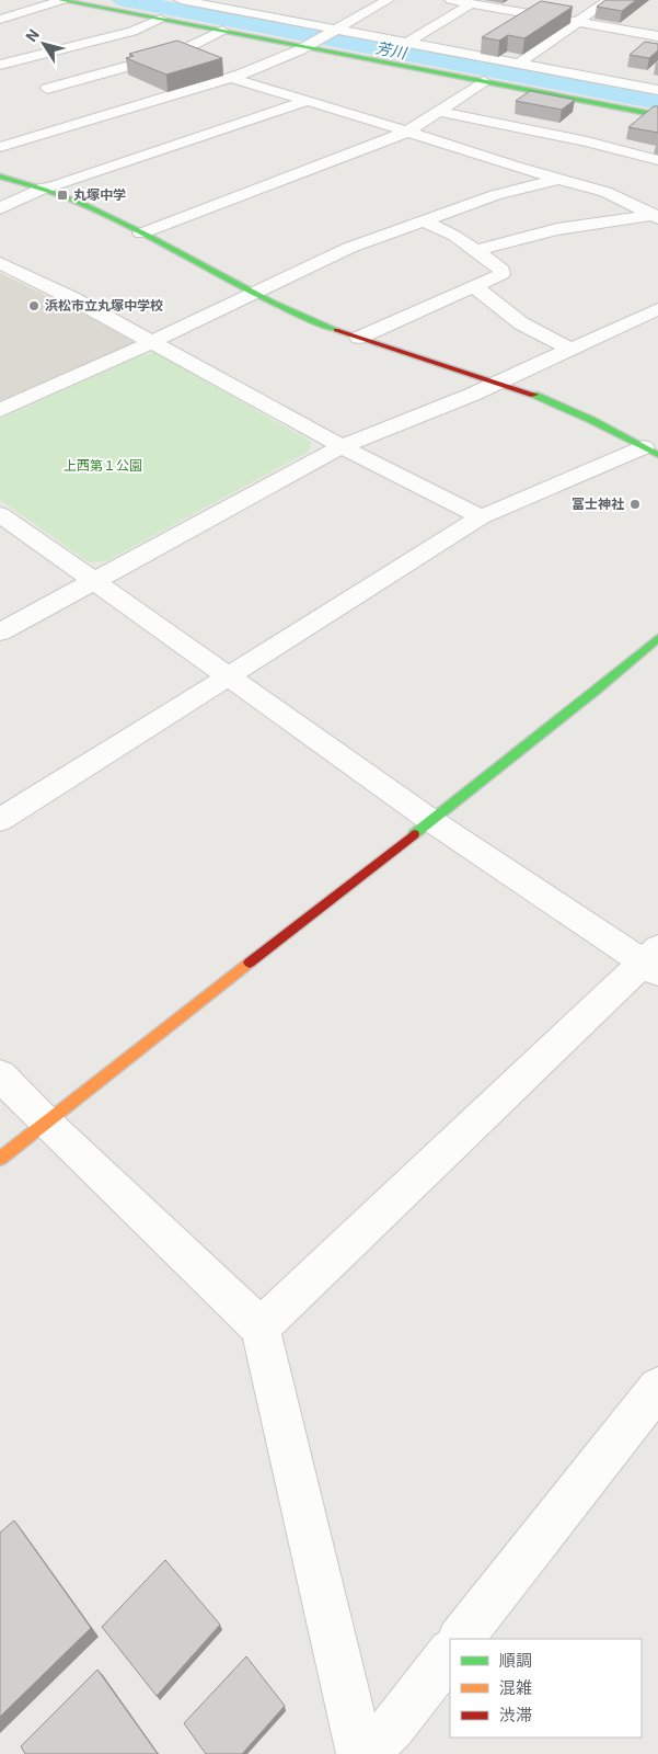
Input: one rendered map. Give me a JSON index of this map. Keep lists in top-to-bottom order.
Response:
{
  "water": ["芳川"],
  "parks": ["上西第１公園"],
  "places": {
    "transit": ["丸塚中学"],
    "other": ["浜松市立丸塚中学校", "冨士神社"]
  },
  "legend": ["順調", "混雑", "渋滞"],
  "north": "top left"
}
